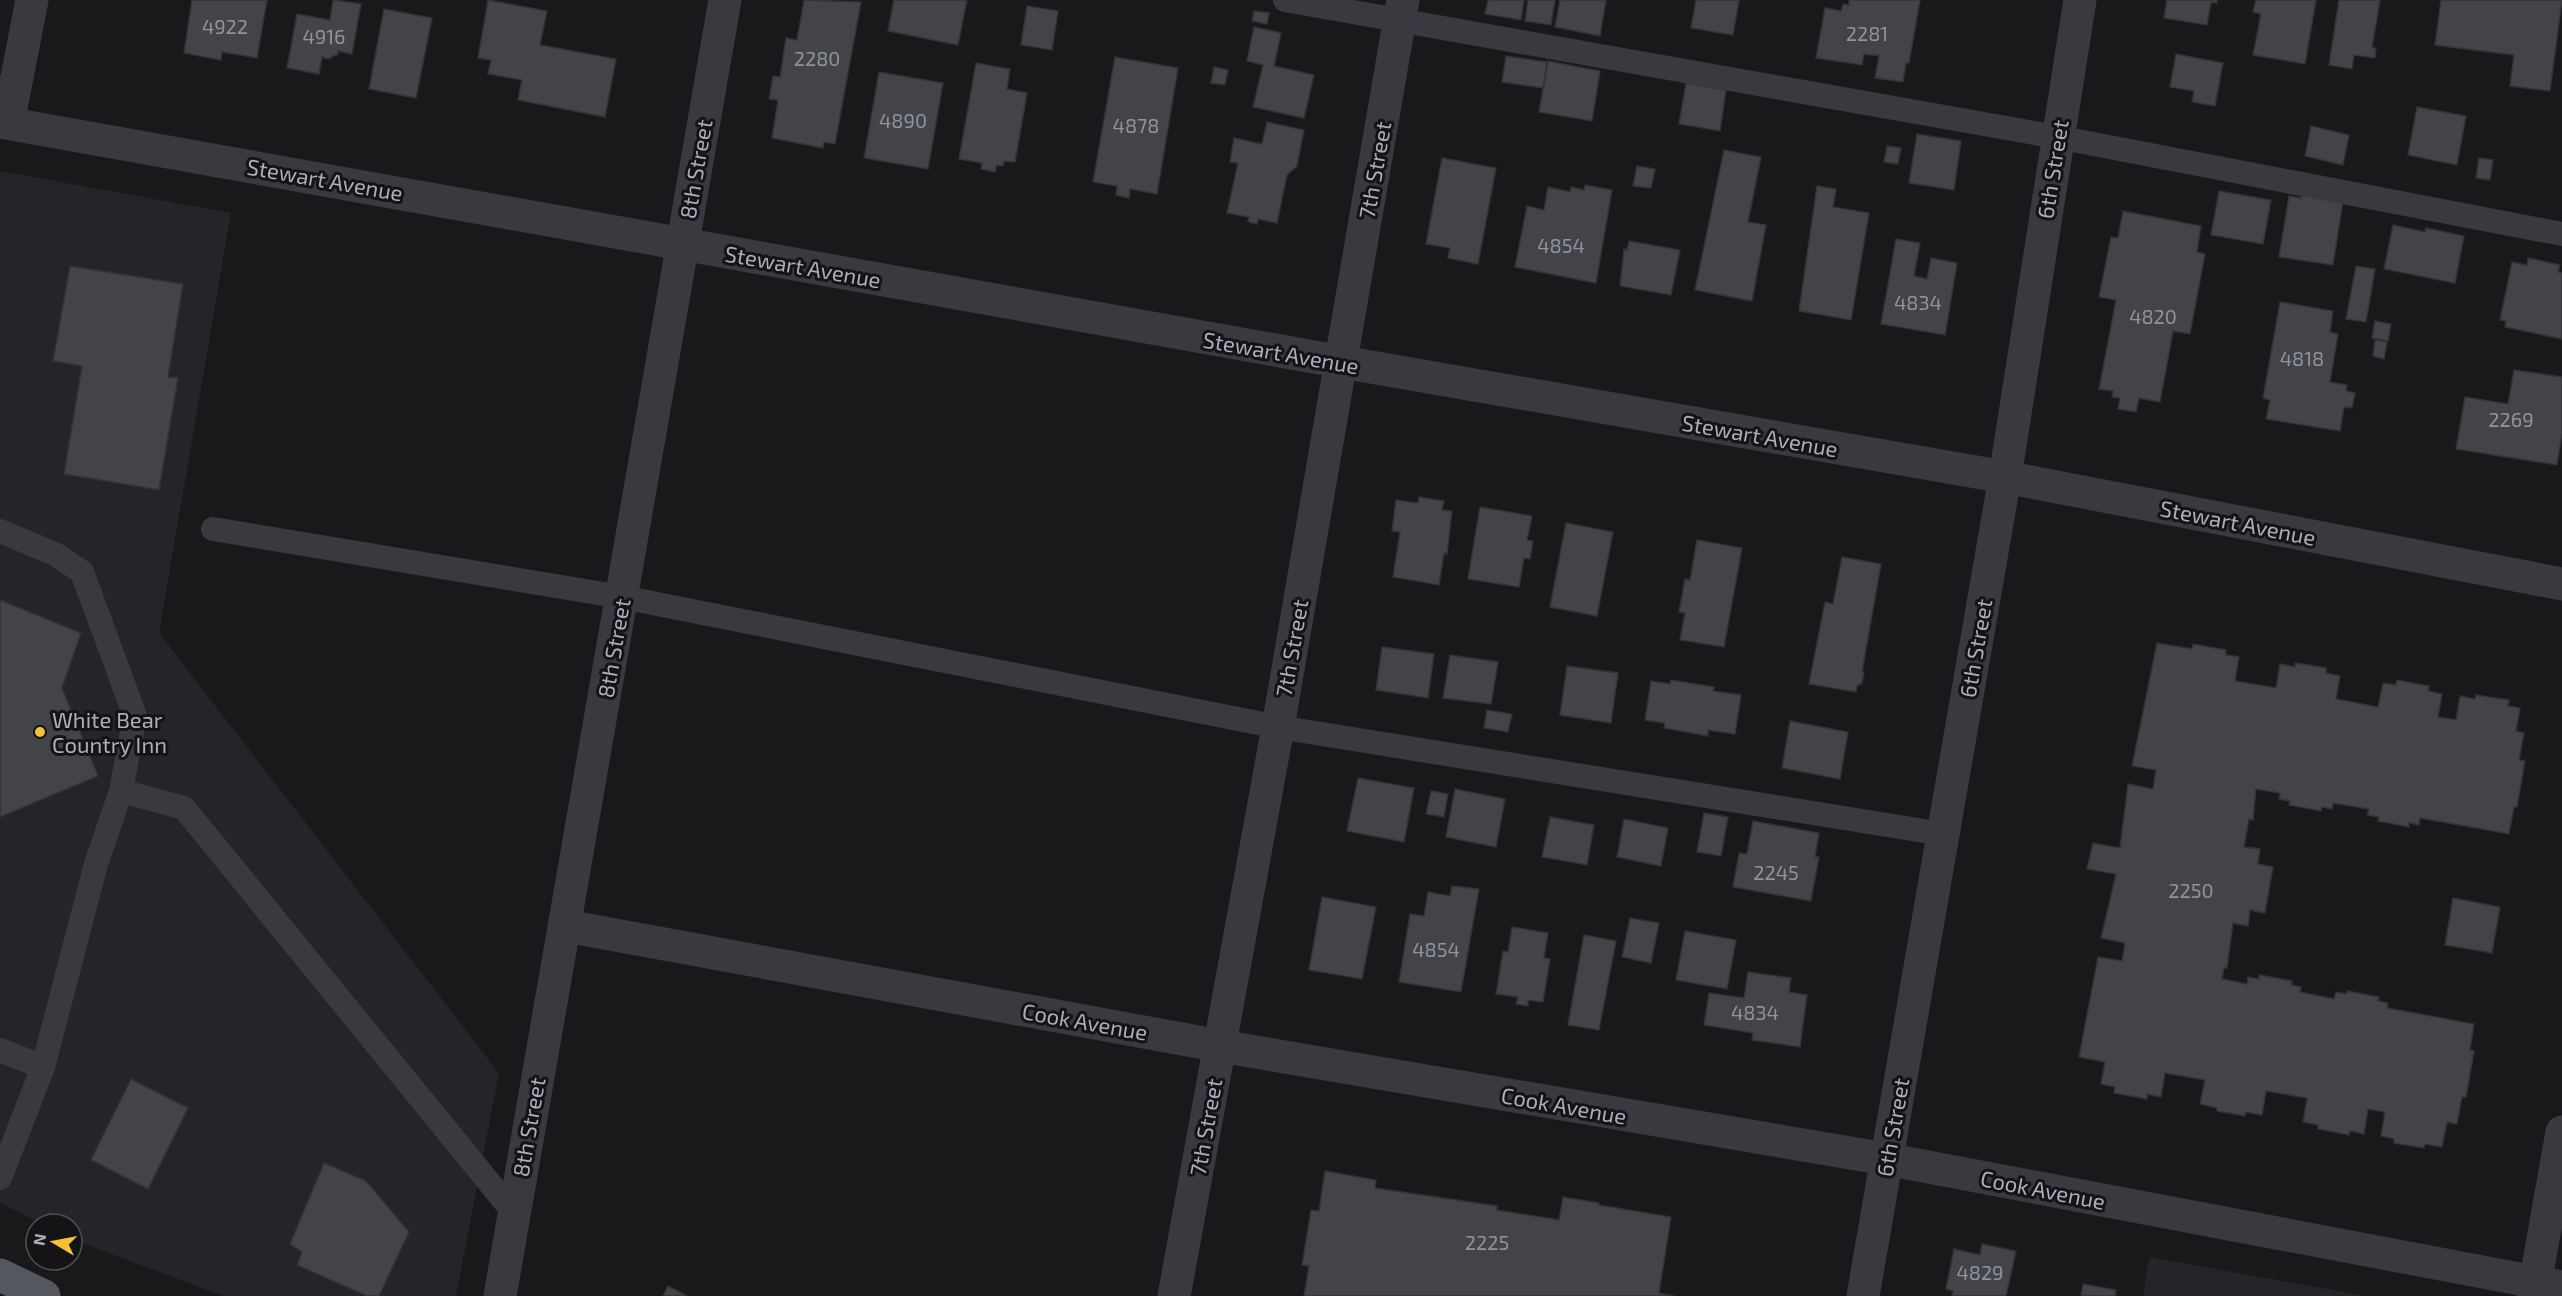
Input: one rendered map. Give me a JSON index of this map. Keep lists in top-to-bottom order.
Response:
{
  "streets": {
    "street": [
      "8th Street",
      "6th Street",
      "7th Street",
      "Stewart Avenue",
      "Cook Avenue"
    ]
  },
  "crossings": [
    ["8th Street", "Stewart Avenue"],
    ["8th Street", "Cook Avenue"],
    ["6th Street", "Stewart Avenue"],
    ["6th Street", "Cook Avenue"],
    ["7th Street", "Stewart Avenue"],
    ["7th Street", "Cook Avenue"]
  ],
  "places": ["White Bear Country Inn"],
  "house_numbers": [
    "4922",
    "2281",
    "4916",
    "2280",
    "4890",
    "4878",
    "4854",
    "4834",
    "4820",
    "4818",
    "2269",
    "2245",
    "2250",
    "4854",
    "4834",
    "2225",
    "4829"
  ],
  "north": "left"
}
